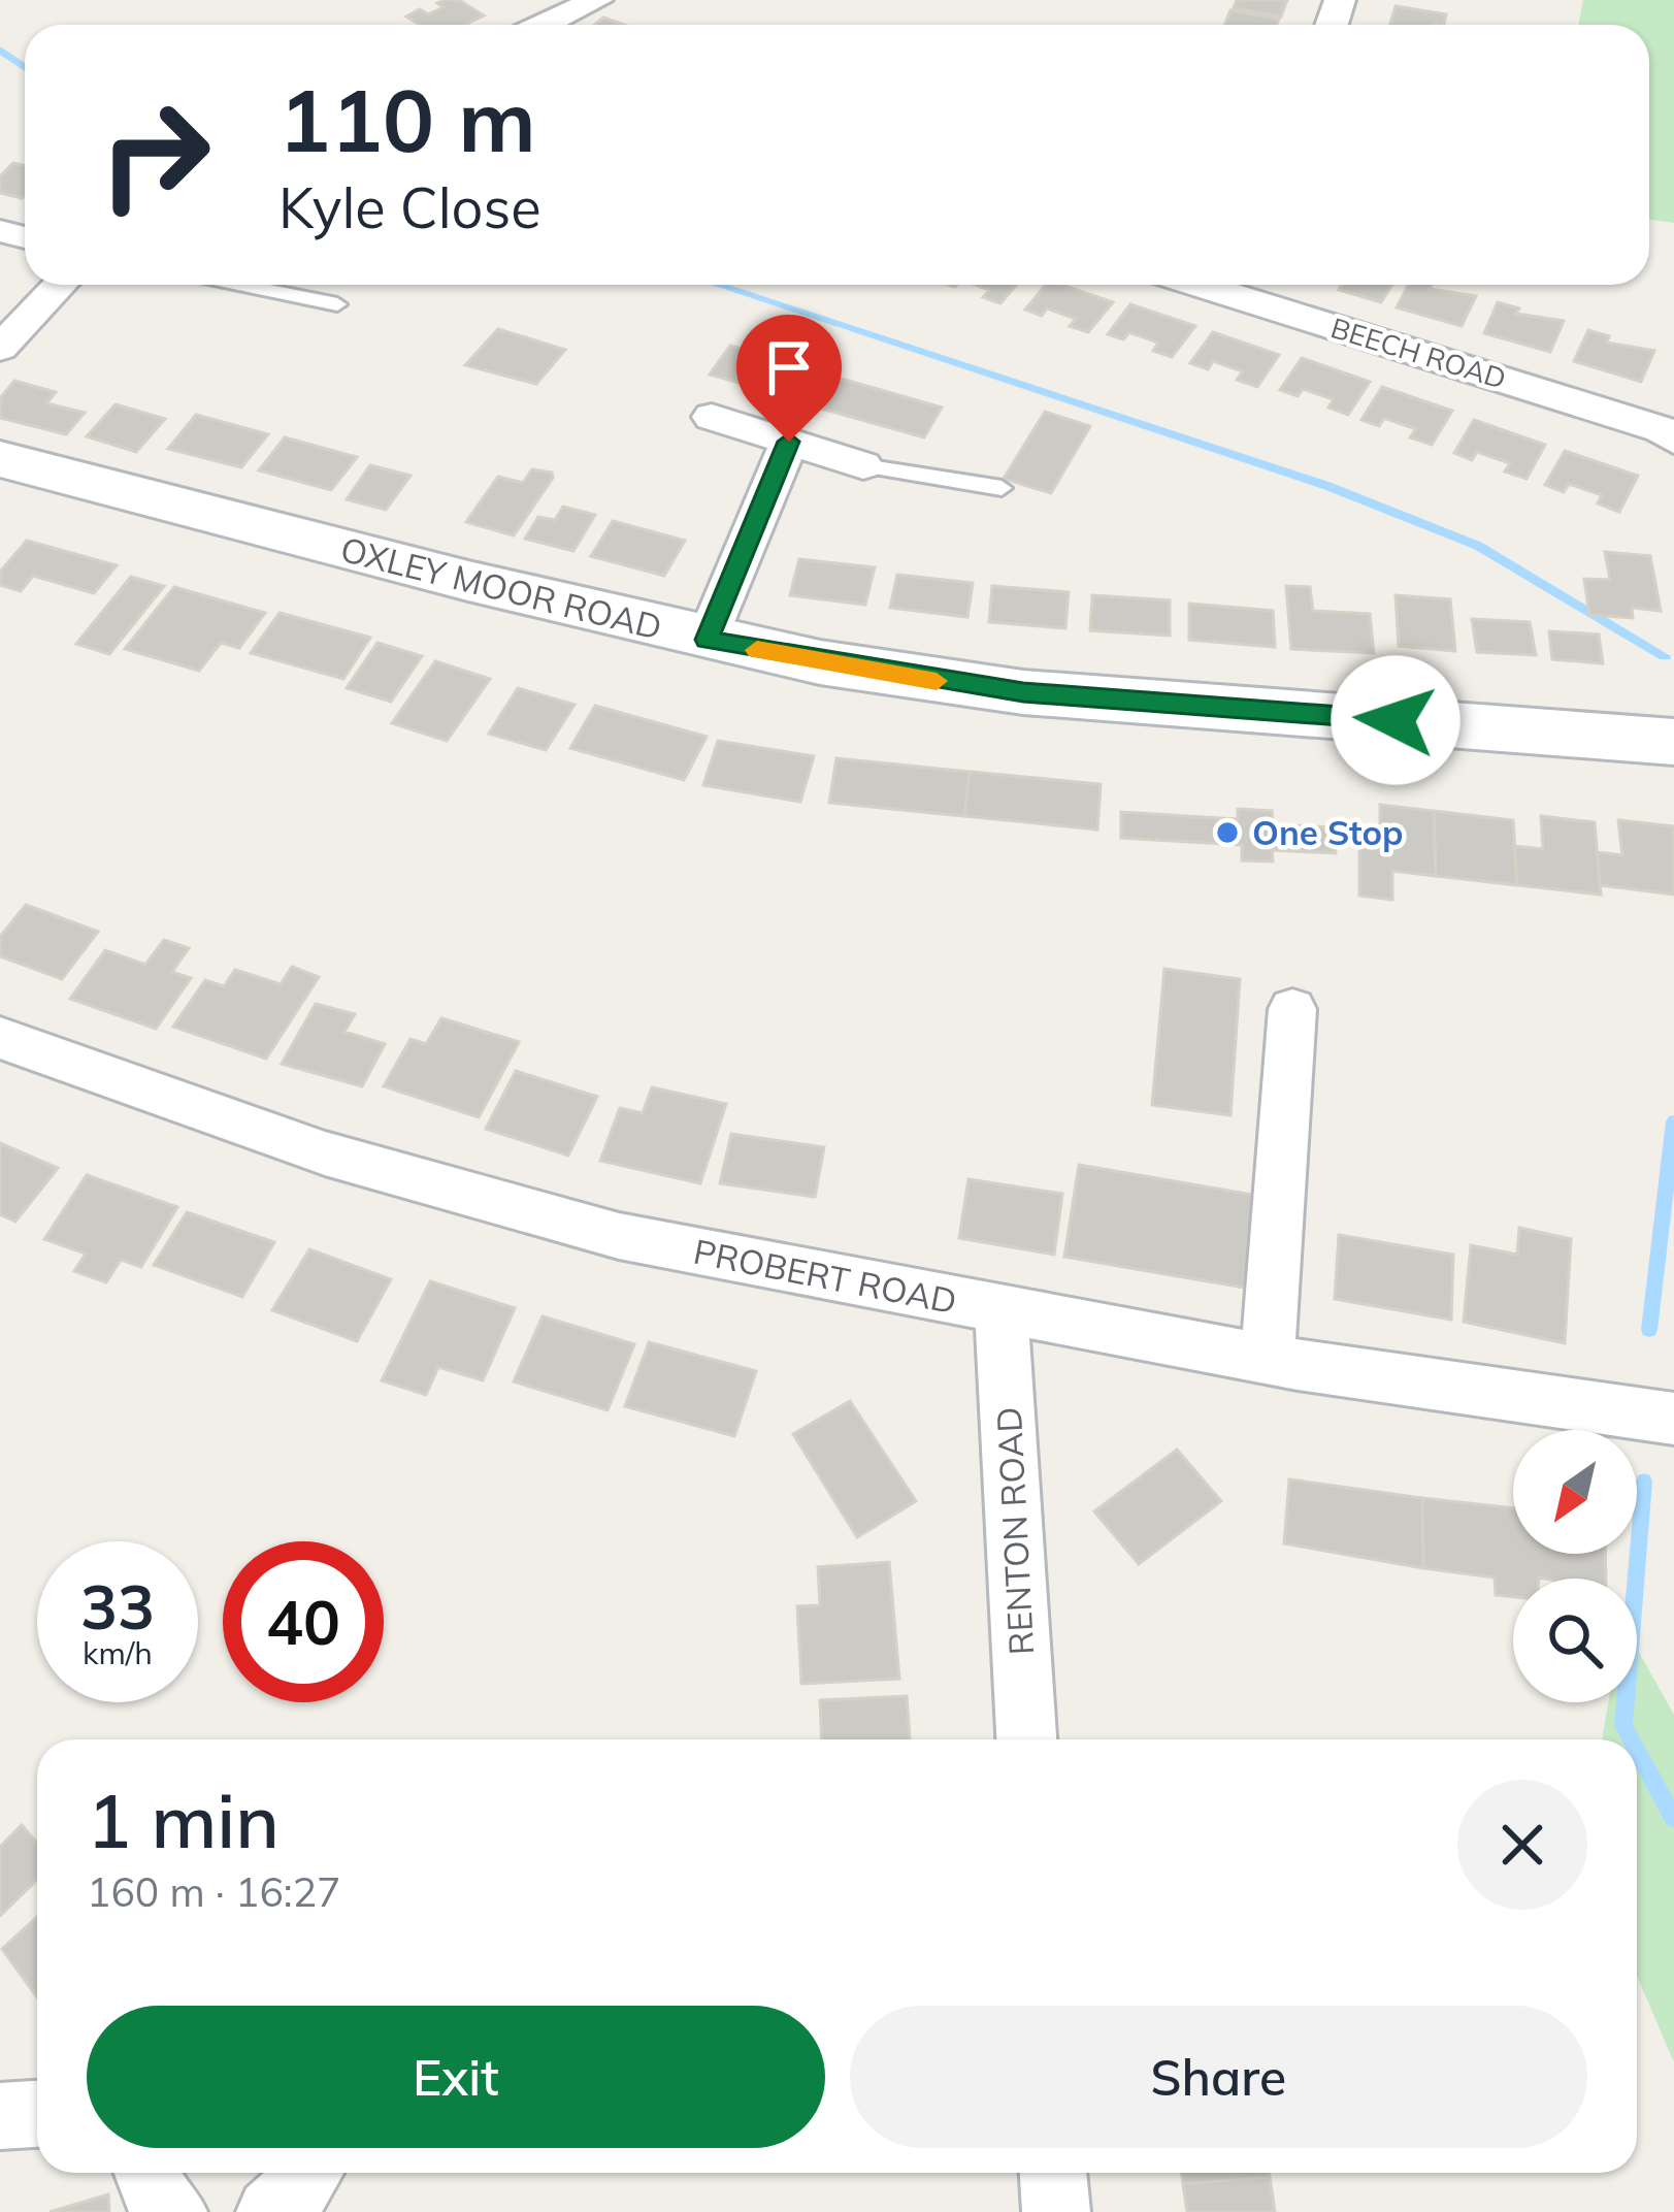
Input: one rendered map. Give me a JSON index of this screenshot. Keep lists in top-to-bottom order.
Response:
{
  "streets": {
    "street": [
      "BEECH ROAD",
      "OXLEY MOOR ROAD",
      "PROBERT ROAD",
      "RENTON ROAD"
    ]
  },
  "crossings": [
    ["PROBERT ROAD", "RENTON ROAD"]
  ],
  "places": ["One Stop"],
  "north": "bottom left",
  "page": {
    "turn": ["110 m", "Kyle Close"],
    "speed": "33 km/h",
    "limit": "40",
    "heading": ["1 min", "160 m · 16:27"],
    "buttons": ["Exit", "Share"]
  }
}
